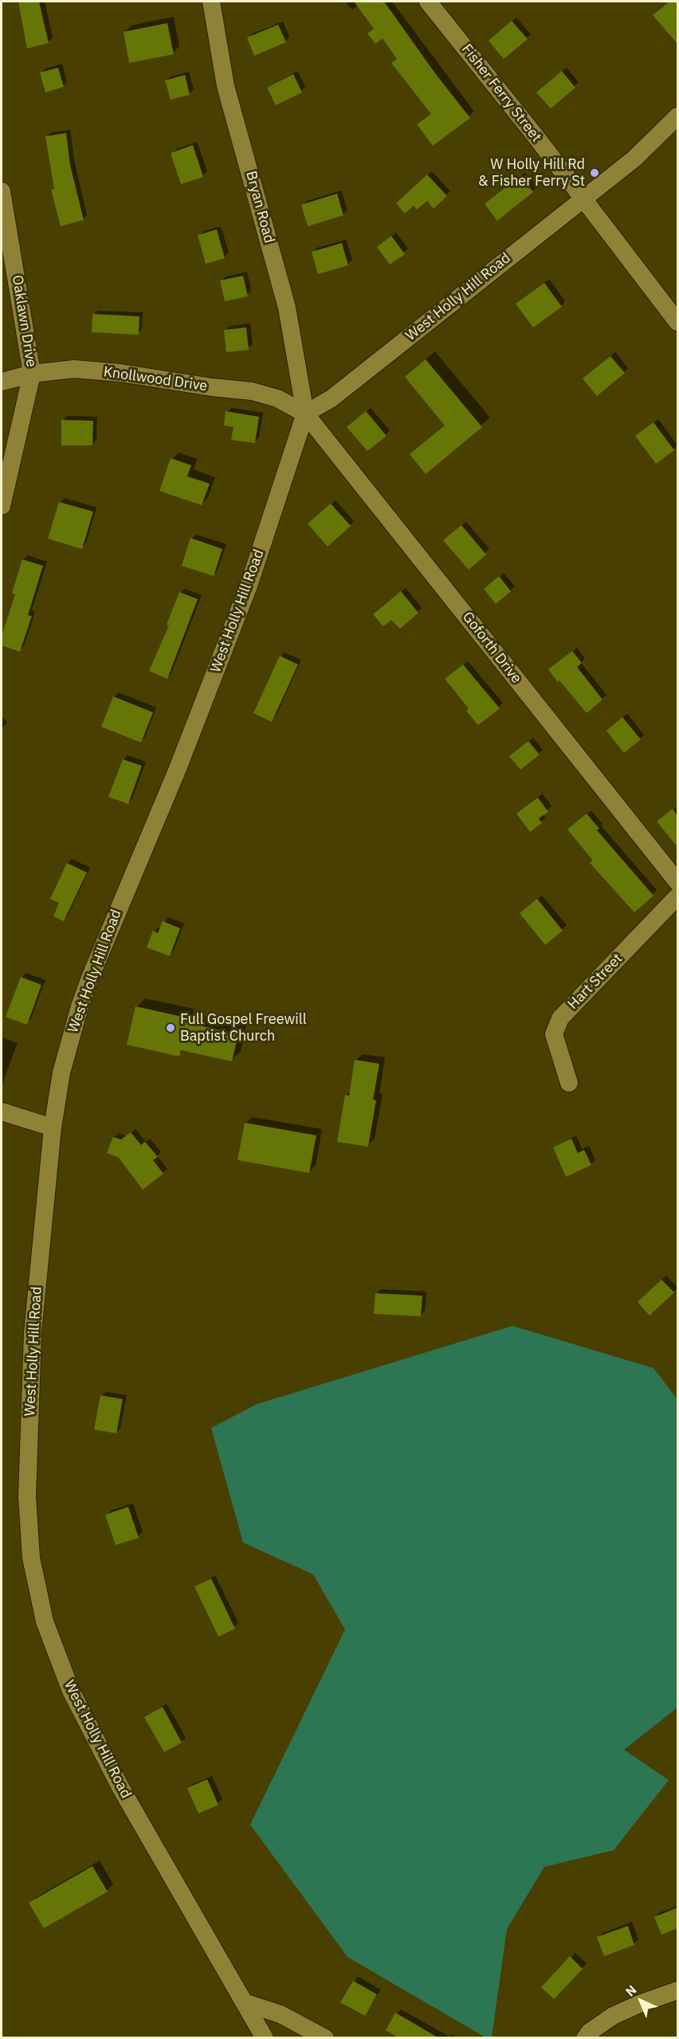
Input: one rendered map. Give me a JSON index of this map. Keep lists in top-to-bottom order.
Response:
{
  "streets": {
    "street": [
      "Fisher Ferry Street",
      "Bryan Road",
      "West Holly Hill Road",
      "Oaklawn Drive",
      "Knollwood Drive",
      "Goforth Drive",
      "Hart Street"
    ]
  },
  "crossings": [
    ["Fisher Ferry Street", "West Holly Hill Road"],
    ["Bryan Road", "West Holly Hill Road"],
    ["Bryan Road", "Knollwood Drive"],
    ["Bryan Road", "Goforth Drive"],
    ["West Holly Hill Road", "Knollwood Drive"],
    ["West Holly Hill Road", "Goforth Drive"],
    ["Oaklawn Drive", "Knollwood Drive"],
    ["Knollwood Drive", "Goforth Drive"]
  ],
  "places": ["W Holly Hill Rd & Fisher Ferry St", "Full Gospel Freewill Baptist Church"],
  "north": "top left"
}
